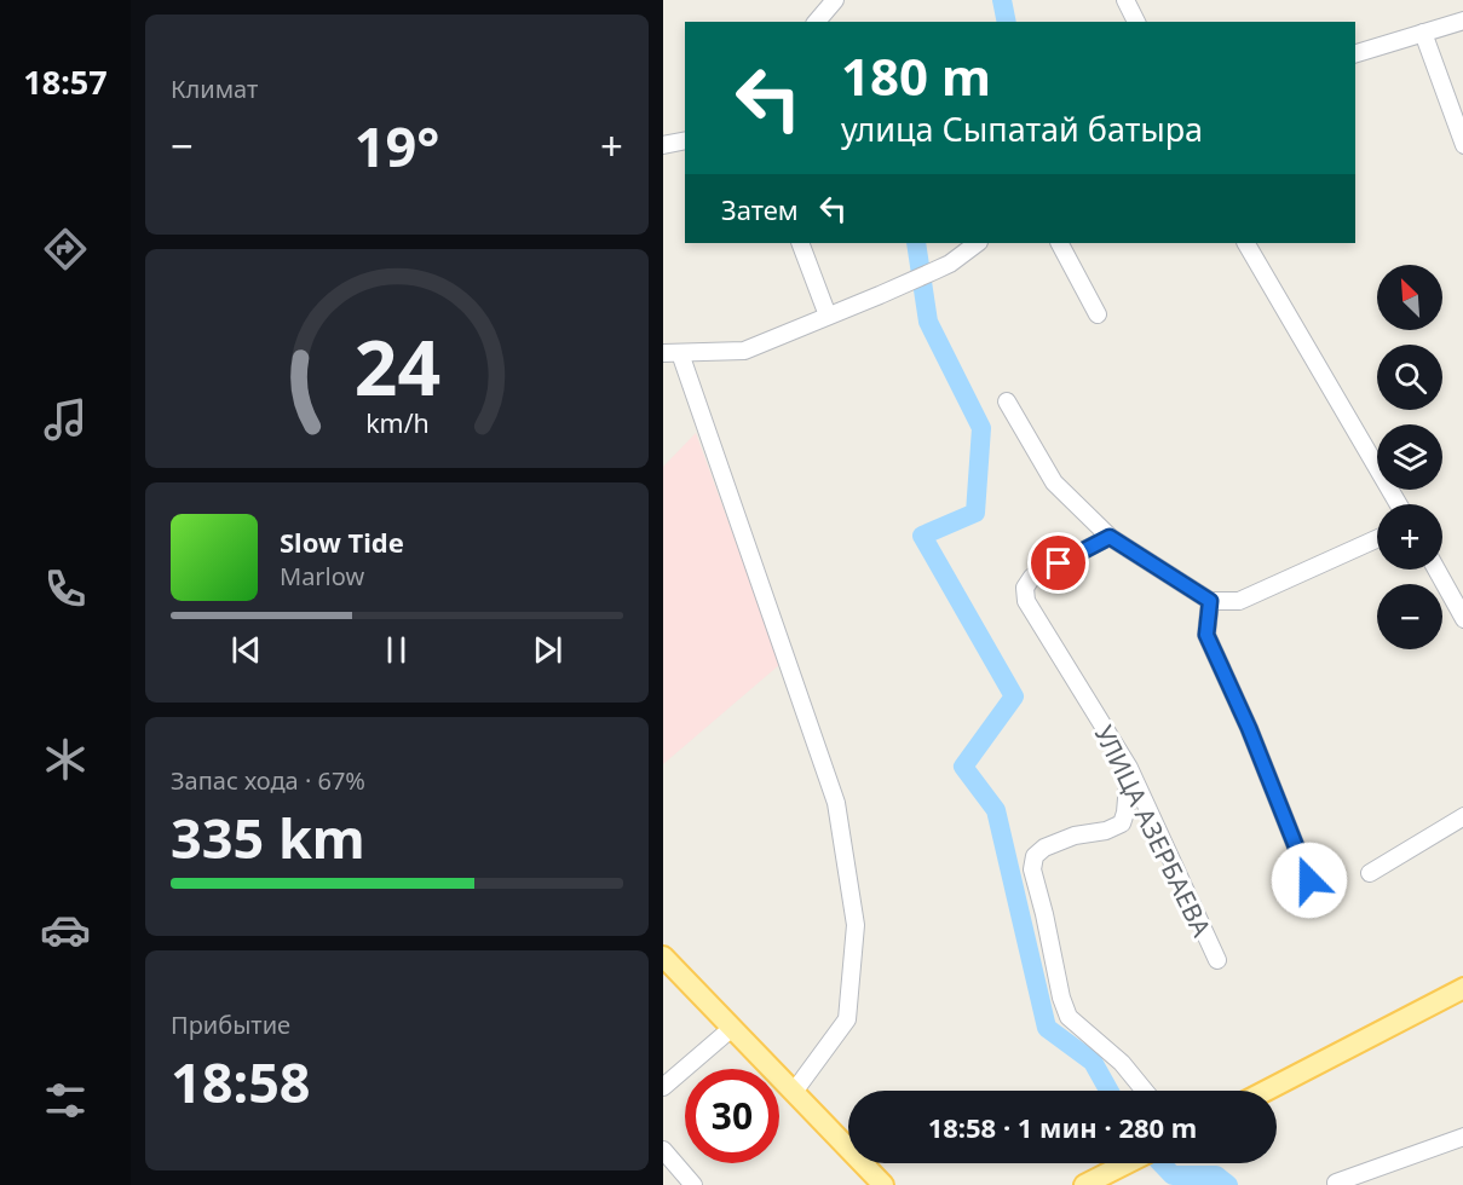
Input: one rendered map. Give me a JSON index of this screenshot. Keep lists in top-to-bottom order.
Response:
{
  "streets": {
    "street": ["УЛИЦА АЗЕРБАЕВА"]
  },
  "north": "top left",
  "page": {
    "tabs": "18:57",
    "tile": [
      "Климат",
      ["Запас хода · 67%", "335 km"],
      ["Прибытие", "18:58"]
    ],
    "turn": ["180 m", "улица Сыпатай батыра"],
    "heat": ["−", "19°", "+"],
    "then": "Затем",
    "map_buttons": ["+", "−"],
    "song": ["Slow Tide", "Marlow"],
    "limit": "30",
    "trip": "18:58 · 1 мин · 280 m",
    "gauge": ["24", "km/h"]
  }
}
